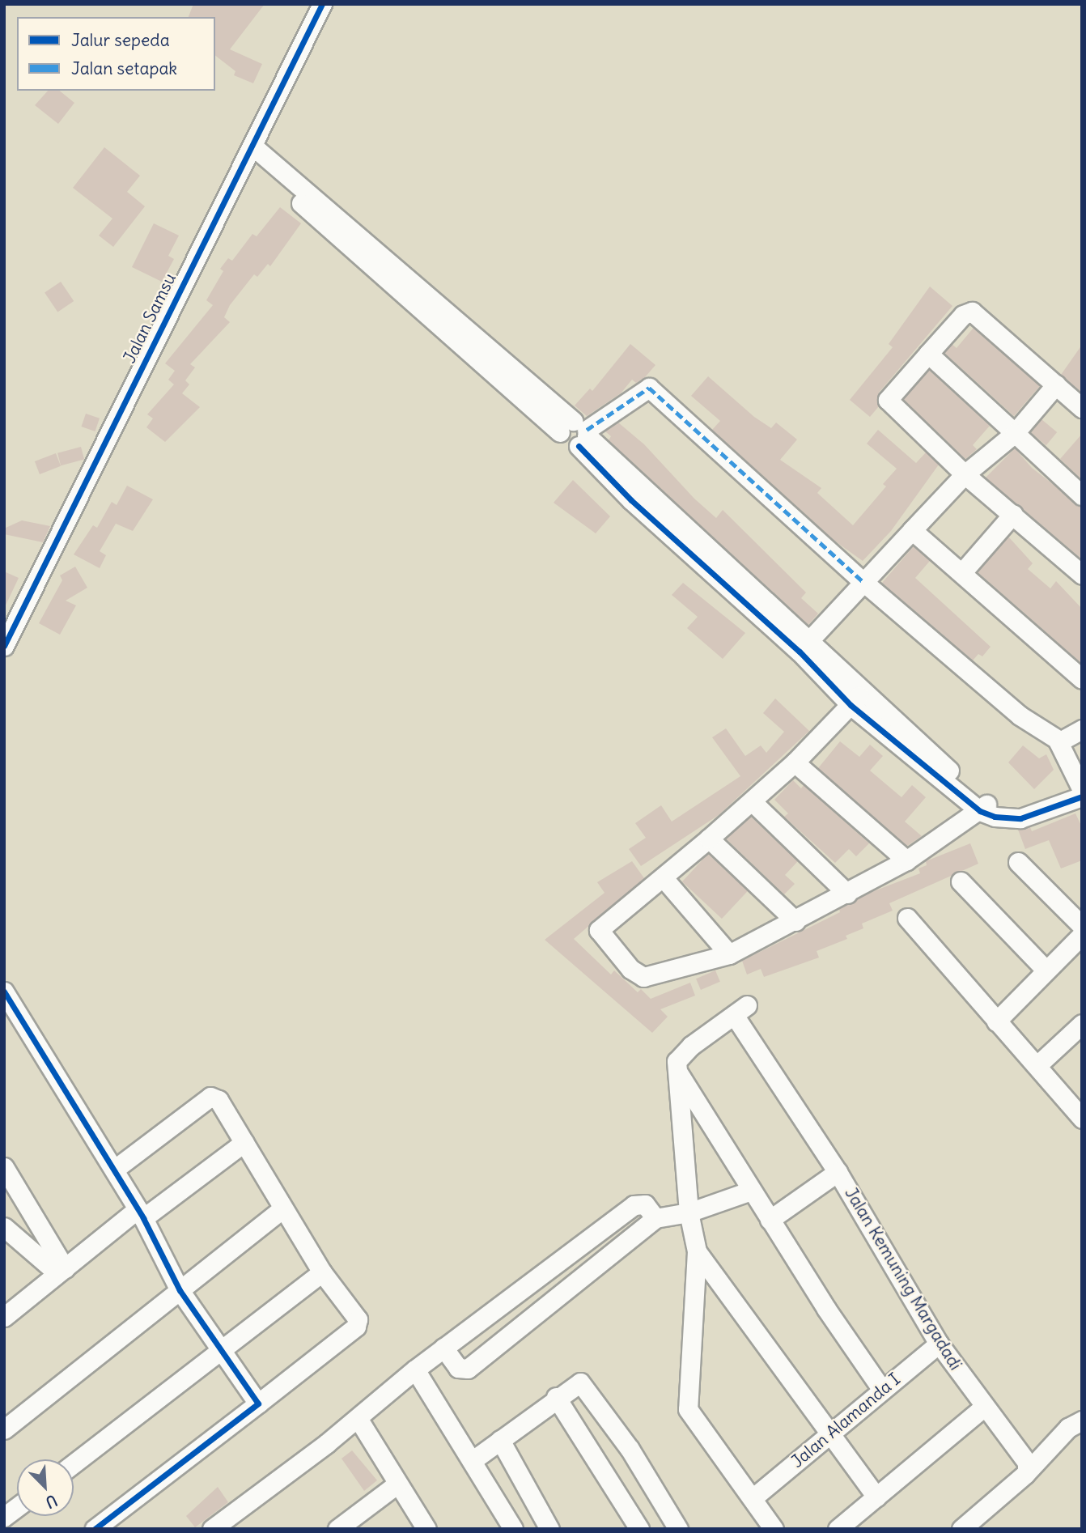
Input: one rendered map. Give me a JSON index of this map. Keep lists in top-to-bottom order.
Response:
{
  "streets": {
    "street": ["Jalan Samsu", "Jalan Kemuning Margadadi", "Jalan Alamanda I"]
  },
  "crossings": [
    ["Jalan Kemuning Margadadi", "Jalan Alamanda I"]
  ],
  "legend": ["Jalur sepeda", "Jalan setapak"],
  "north": "bottom right"
}
